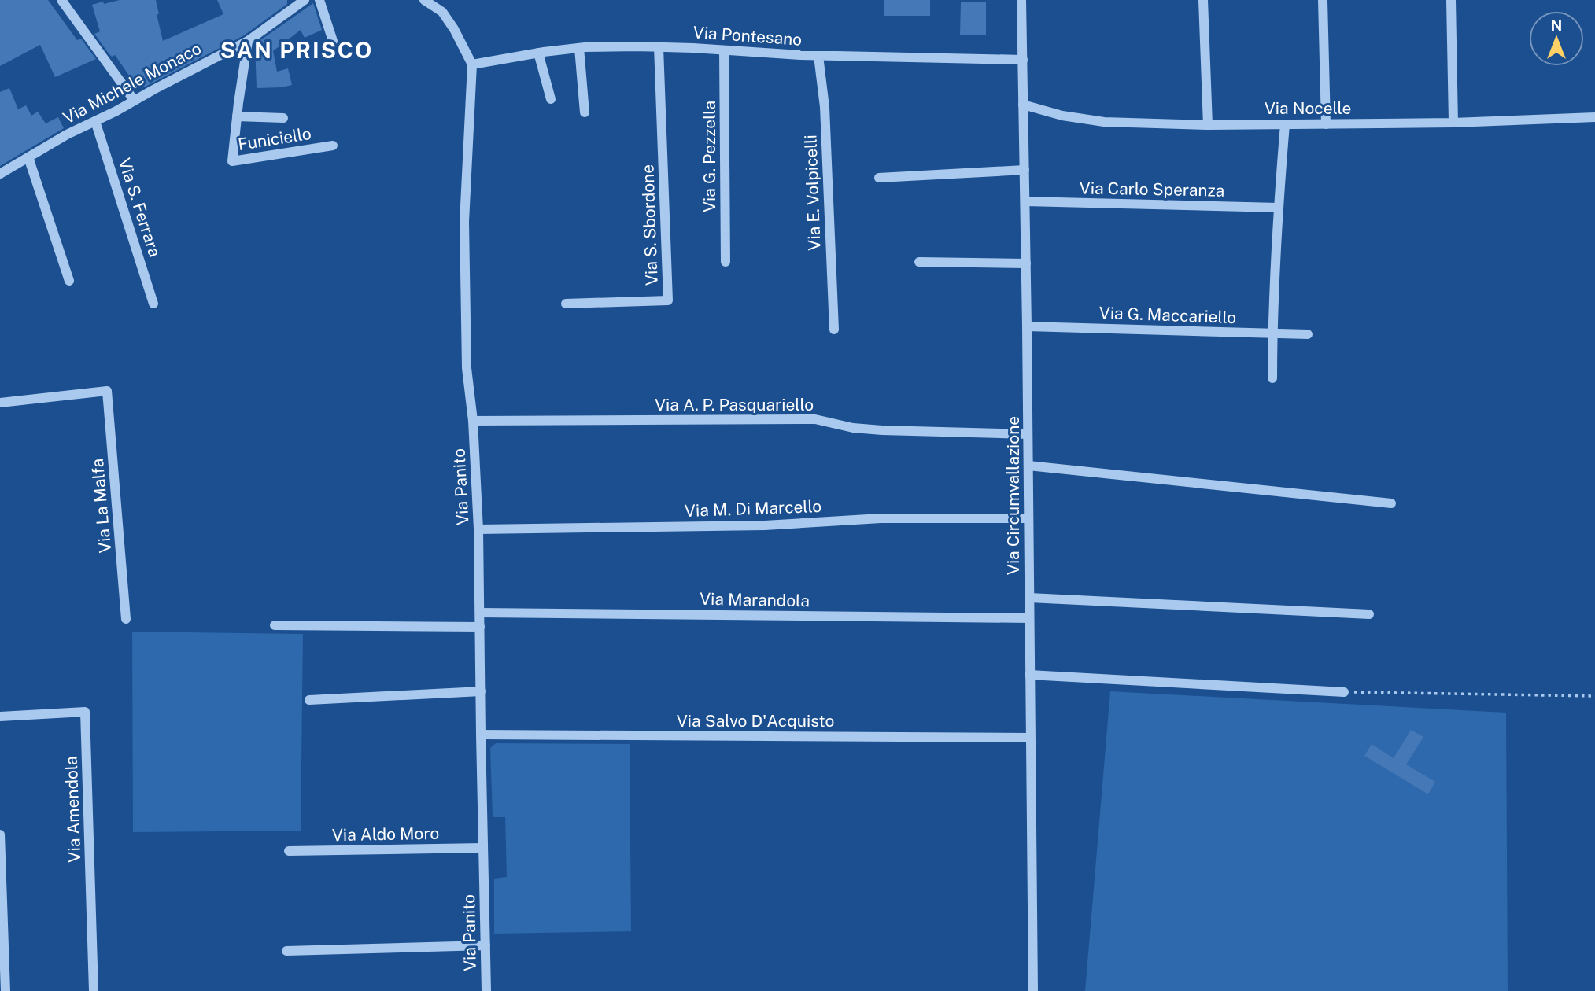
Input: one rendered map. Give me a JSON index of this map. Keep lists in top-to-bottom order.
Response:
{
  "streets": {
    "street": [
      "Via Pontesano",
      "Via Michele Monaco",
      "Via Nocelle",
      "Funiciello",
      "Via G. Pezzella",
      "Via Carlo Speranza",
      "Via E. Volpicelli",
      "Via S. Ferrara",
      "Via S. Sbordone",
      "Via G. Maccariello",
      "Via A. P. Pasquariello",
      "Via Panito",
      "Via Circumvallazione",
      "Via La Malfa",
      "Via M. Di Marcello",
      "Via Marandola",
      "Via Salvo D'Acquisto",
      "Via Amendola",
      "Via Aldo Moro"
    ]
  },
  "crossings": [
    ["Via Pontesano", "Via G. Pezzella"],
    ["Via Pontesano", "Via E. Volpicelli"],
    ["Via Pontesano", "Via S. Sbordone"],
    ["Via Pontesano", "Via Panito"],
    ["Via Pontesano", "Via Circumvallazione"],
    ["Via Michele Monaco", "Funiciello"],
    ["Via Michele Monaco", "Via S. Ferrara"],
    ["Via Nocelle", "Via Circumvallazione"],
    ["Via Carlo Speranza", "Via Circumvallazione"],
    ["Via G. Maccariello", "Via Circumvallazione"],
    ["Via A. P. Pasquariello", "Via Panito"],
    ["Via A. P. Pasquariello", "Via Circumvallazione"],
    ["Via Panito", "Via M. Di Marcello"],
    ["Via Panito", "Via Marandola"],
    ["Via Panito", "Via Salvo D'Acquisto"],
    ["Via Panito", "Via Aldo Moro"],
    ["Via Circumvallazione", "Via M. Di Marcello"],
    ["Via Circumvallazione", "Via Marandola"],
    ["Via Circumvallazione", "Via Salvo D'Acquisto"]
  ],
  "districts": ["SAN PRISCO"],
  "north": "top"
}
